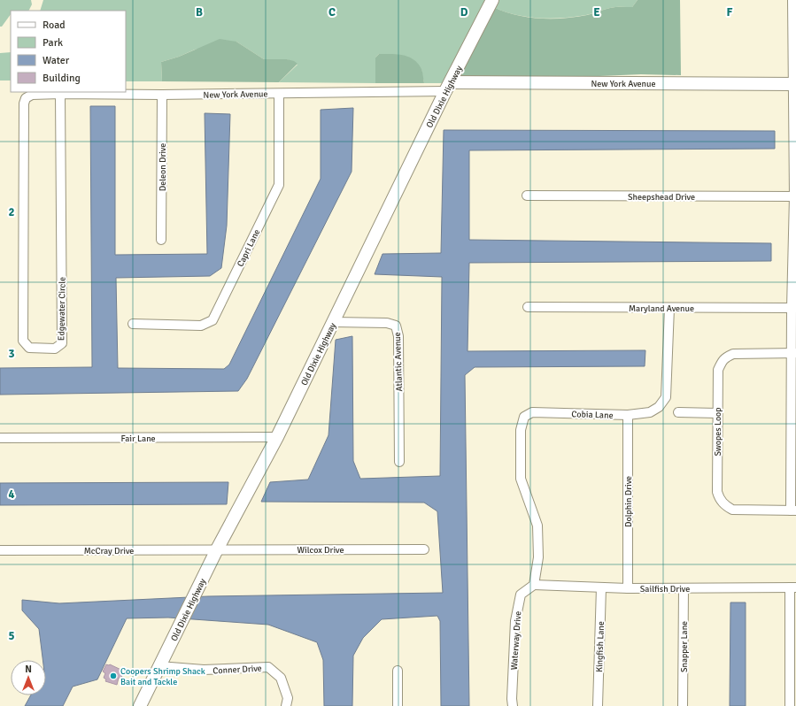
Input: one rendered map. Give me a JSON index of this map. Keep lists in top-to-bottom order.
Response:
{
  "streets": {
    "street": [
      "New York Avenue",
      "Old Dixie Highway",
      "Deleon Drive",
      "Sheepshead Drive",
      "Capri Lane",
      "Maryland Avenue",
      "Edgewater Circle",
      "Atlantic Avenue",
      "Cobia Lane",
      "Swopes Loop",
      "Fair Lane",
      "Dolphin Drive",
      "Wilcox Drive",
      "McCray Drive",
      "Sailfish Drive",
      "Waterway Drive",
      "Kingfish Lane",
      "Snapper Lane",
      "Conner Drive"
    ]
  },
  "crossings": [
    ["New York Avenue", "Old Dixie Highway"],
    ["New York Avenue", "Deleon Drive"],
    ["New York Avenue", "Capri Lane"],
    ["New York Avenue", "Edgewater Circle"],
    ["Old Dixie Highway", "Atlantic Avenue"],
    ["Old Dixie Highway", "Fair Lane"],
    ["Old Dixie Highway", "Wilcox Drive"],
    ["Old Dixie Highway", "McCray Drive"],
    ["Old Dixie Highway", "Conner Drive"],
    ["Maryland Avenue", "Cobia Lane"],
    ["Cobia Lane", "Dolphin Drive"],
    ["Cobia Lane", "Sailfish Drive"],
    ["Cobia Lane", "Waterway Drive"],
    ["Dolphin Drive", "Sailfish Drive"],
    ["Wilcox Drive", "McCray Drive"],
    ["Sailfish Drive", "Waterway Drive"],
    ["Sailfish Drive", "Kingfish Lane"],
    ["Sailfish Drive", "Snapper Lane"]
  ],
  "places": ["Coopers Shrimp Shack Bait and Tackle"],
  "legend": [
    "Road",
    "Park",
    "Water",
    "Building"
  ],
  "north": "top",
  "grid": {
    "columns": [
      "B",
      "C",
      "D",
      "E",
      "F"
    ],
    "rows": [
      "2",
      "3",
      "4",
      "5"
    ]
  }
}
